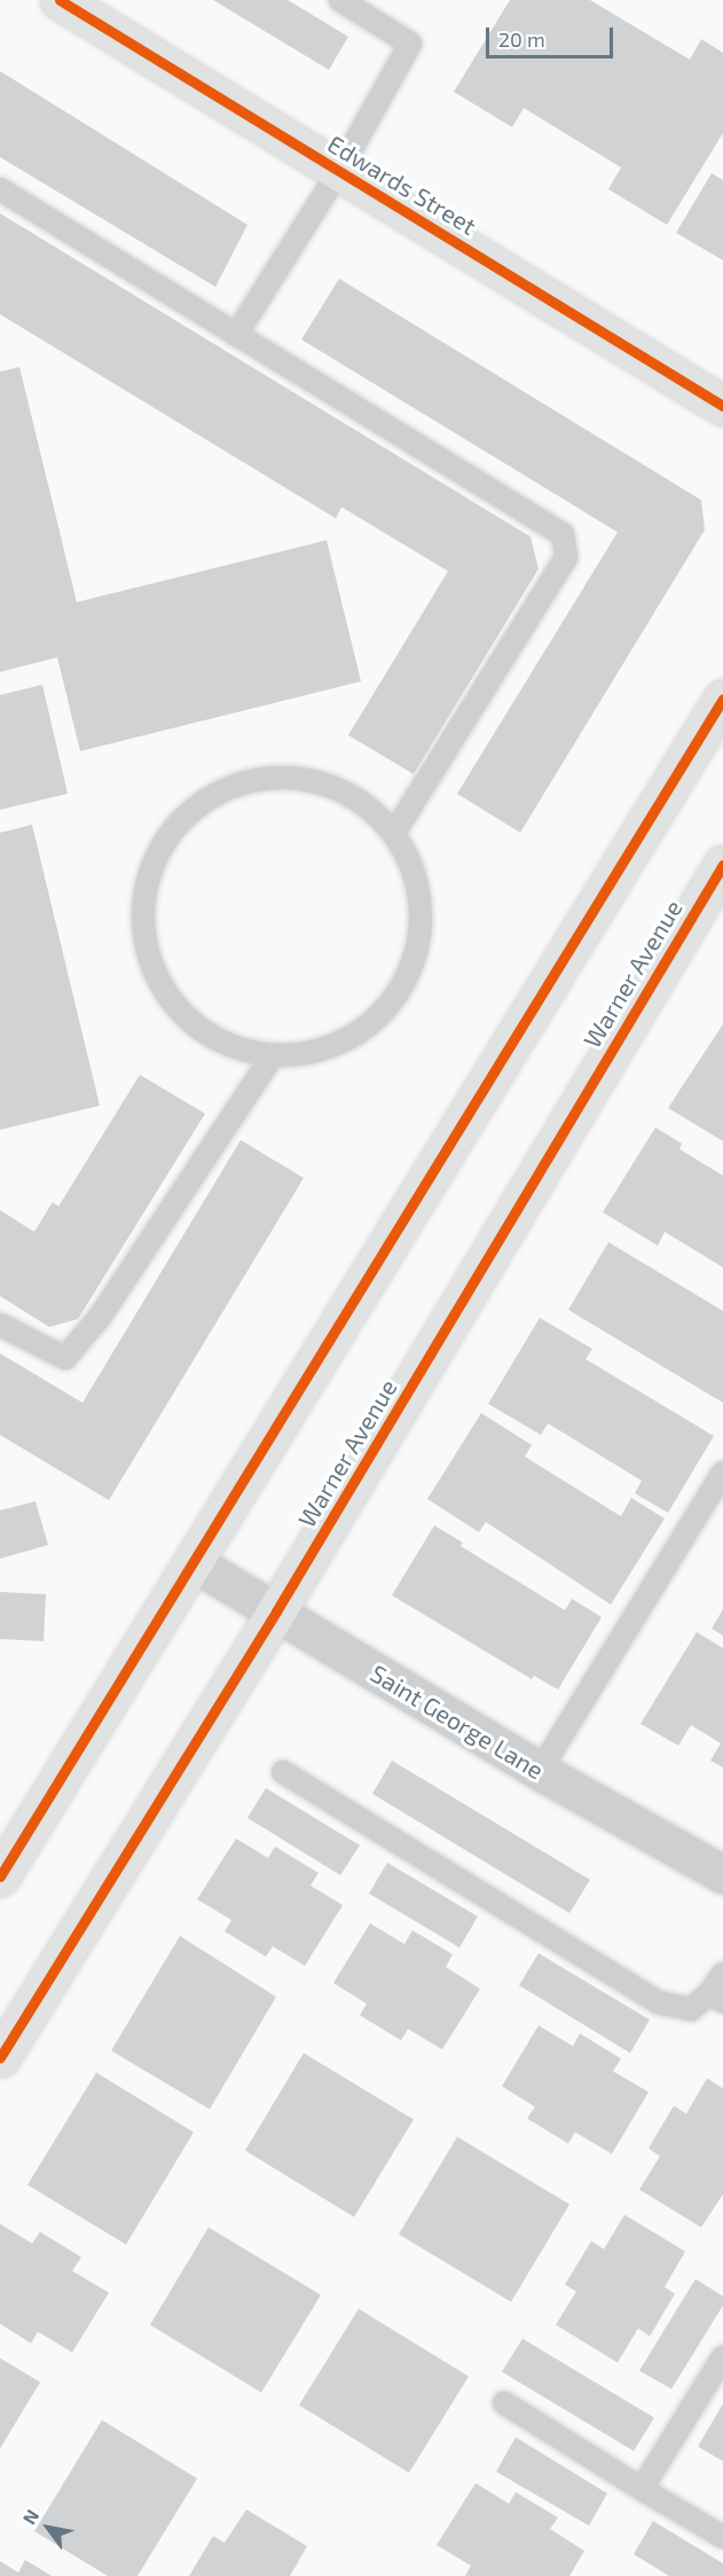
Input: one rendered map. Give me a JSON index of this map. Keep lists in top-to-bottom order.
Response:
{
  "streets": {
    "main road": ["Edwards Street", "Warner Avenue"],
    "street": ["Saint George Lane"]
  },
  "crossings": [
    ["Warner Avenue", "Saint George Lane"]
  ],
  "scale_bar": "20 m",
  "north": "top left"
}
